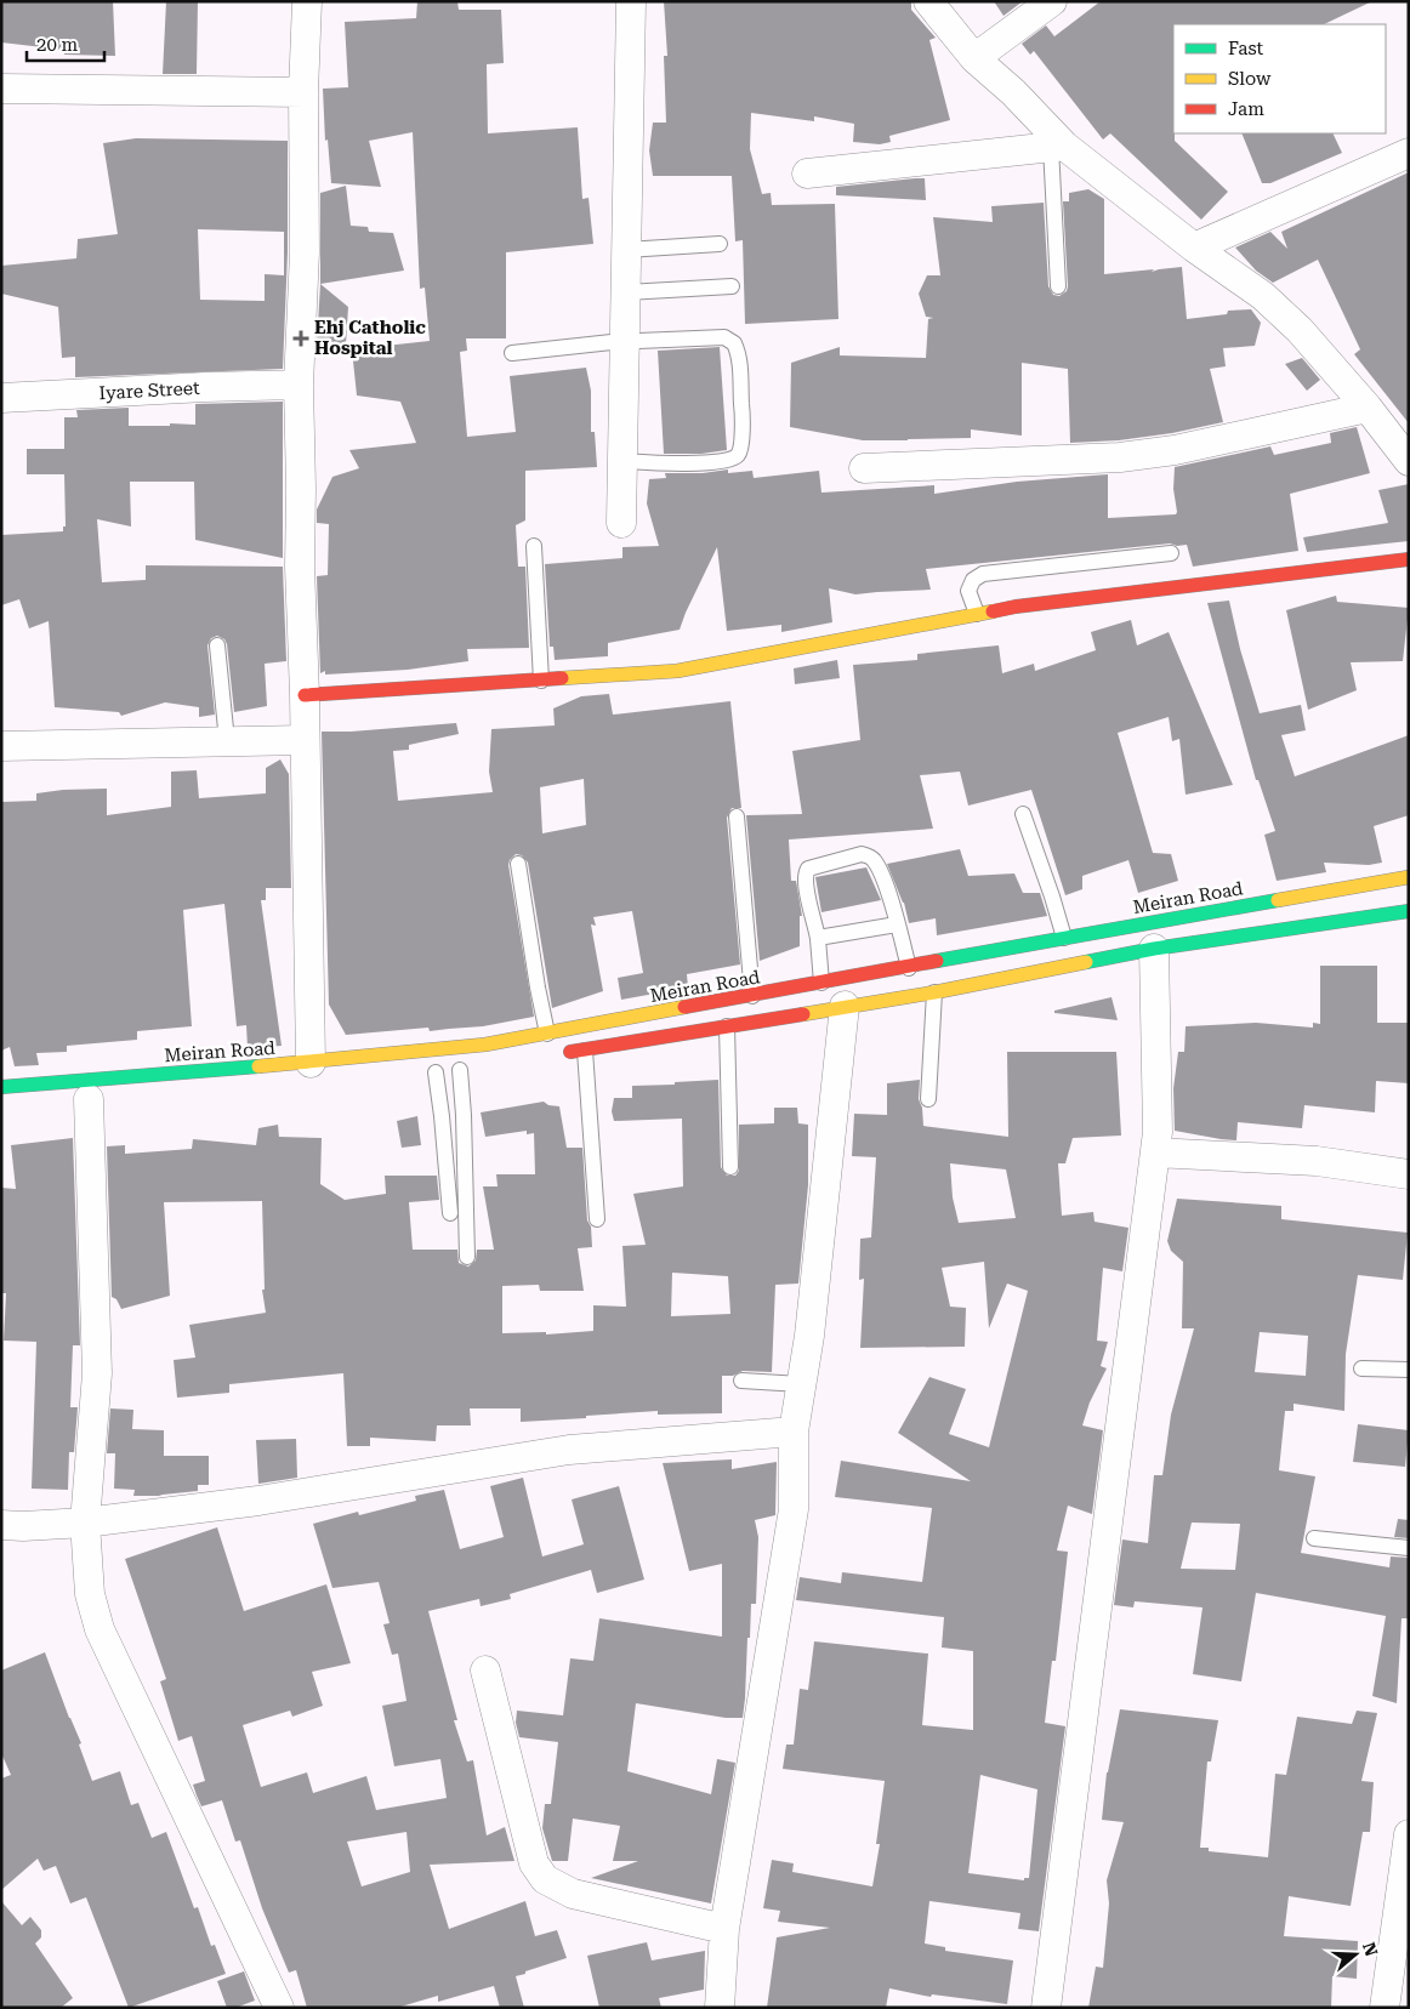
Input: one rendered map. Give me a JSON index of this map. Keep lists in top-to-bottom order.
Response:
{
  "streets": {
    "main road": ["Meiran Road"],
    "street": ["Iyare Street"]
  },
  "places": {
    "health": ["Ehj Catholic Hospital"]
  },
  "legend": ["Fast", "Slow", "Jam"],
  "scale_bar": "20 m",
  "north": "right"
}
